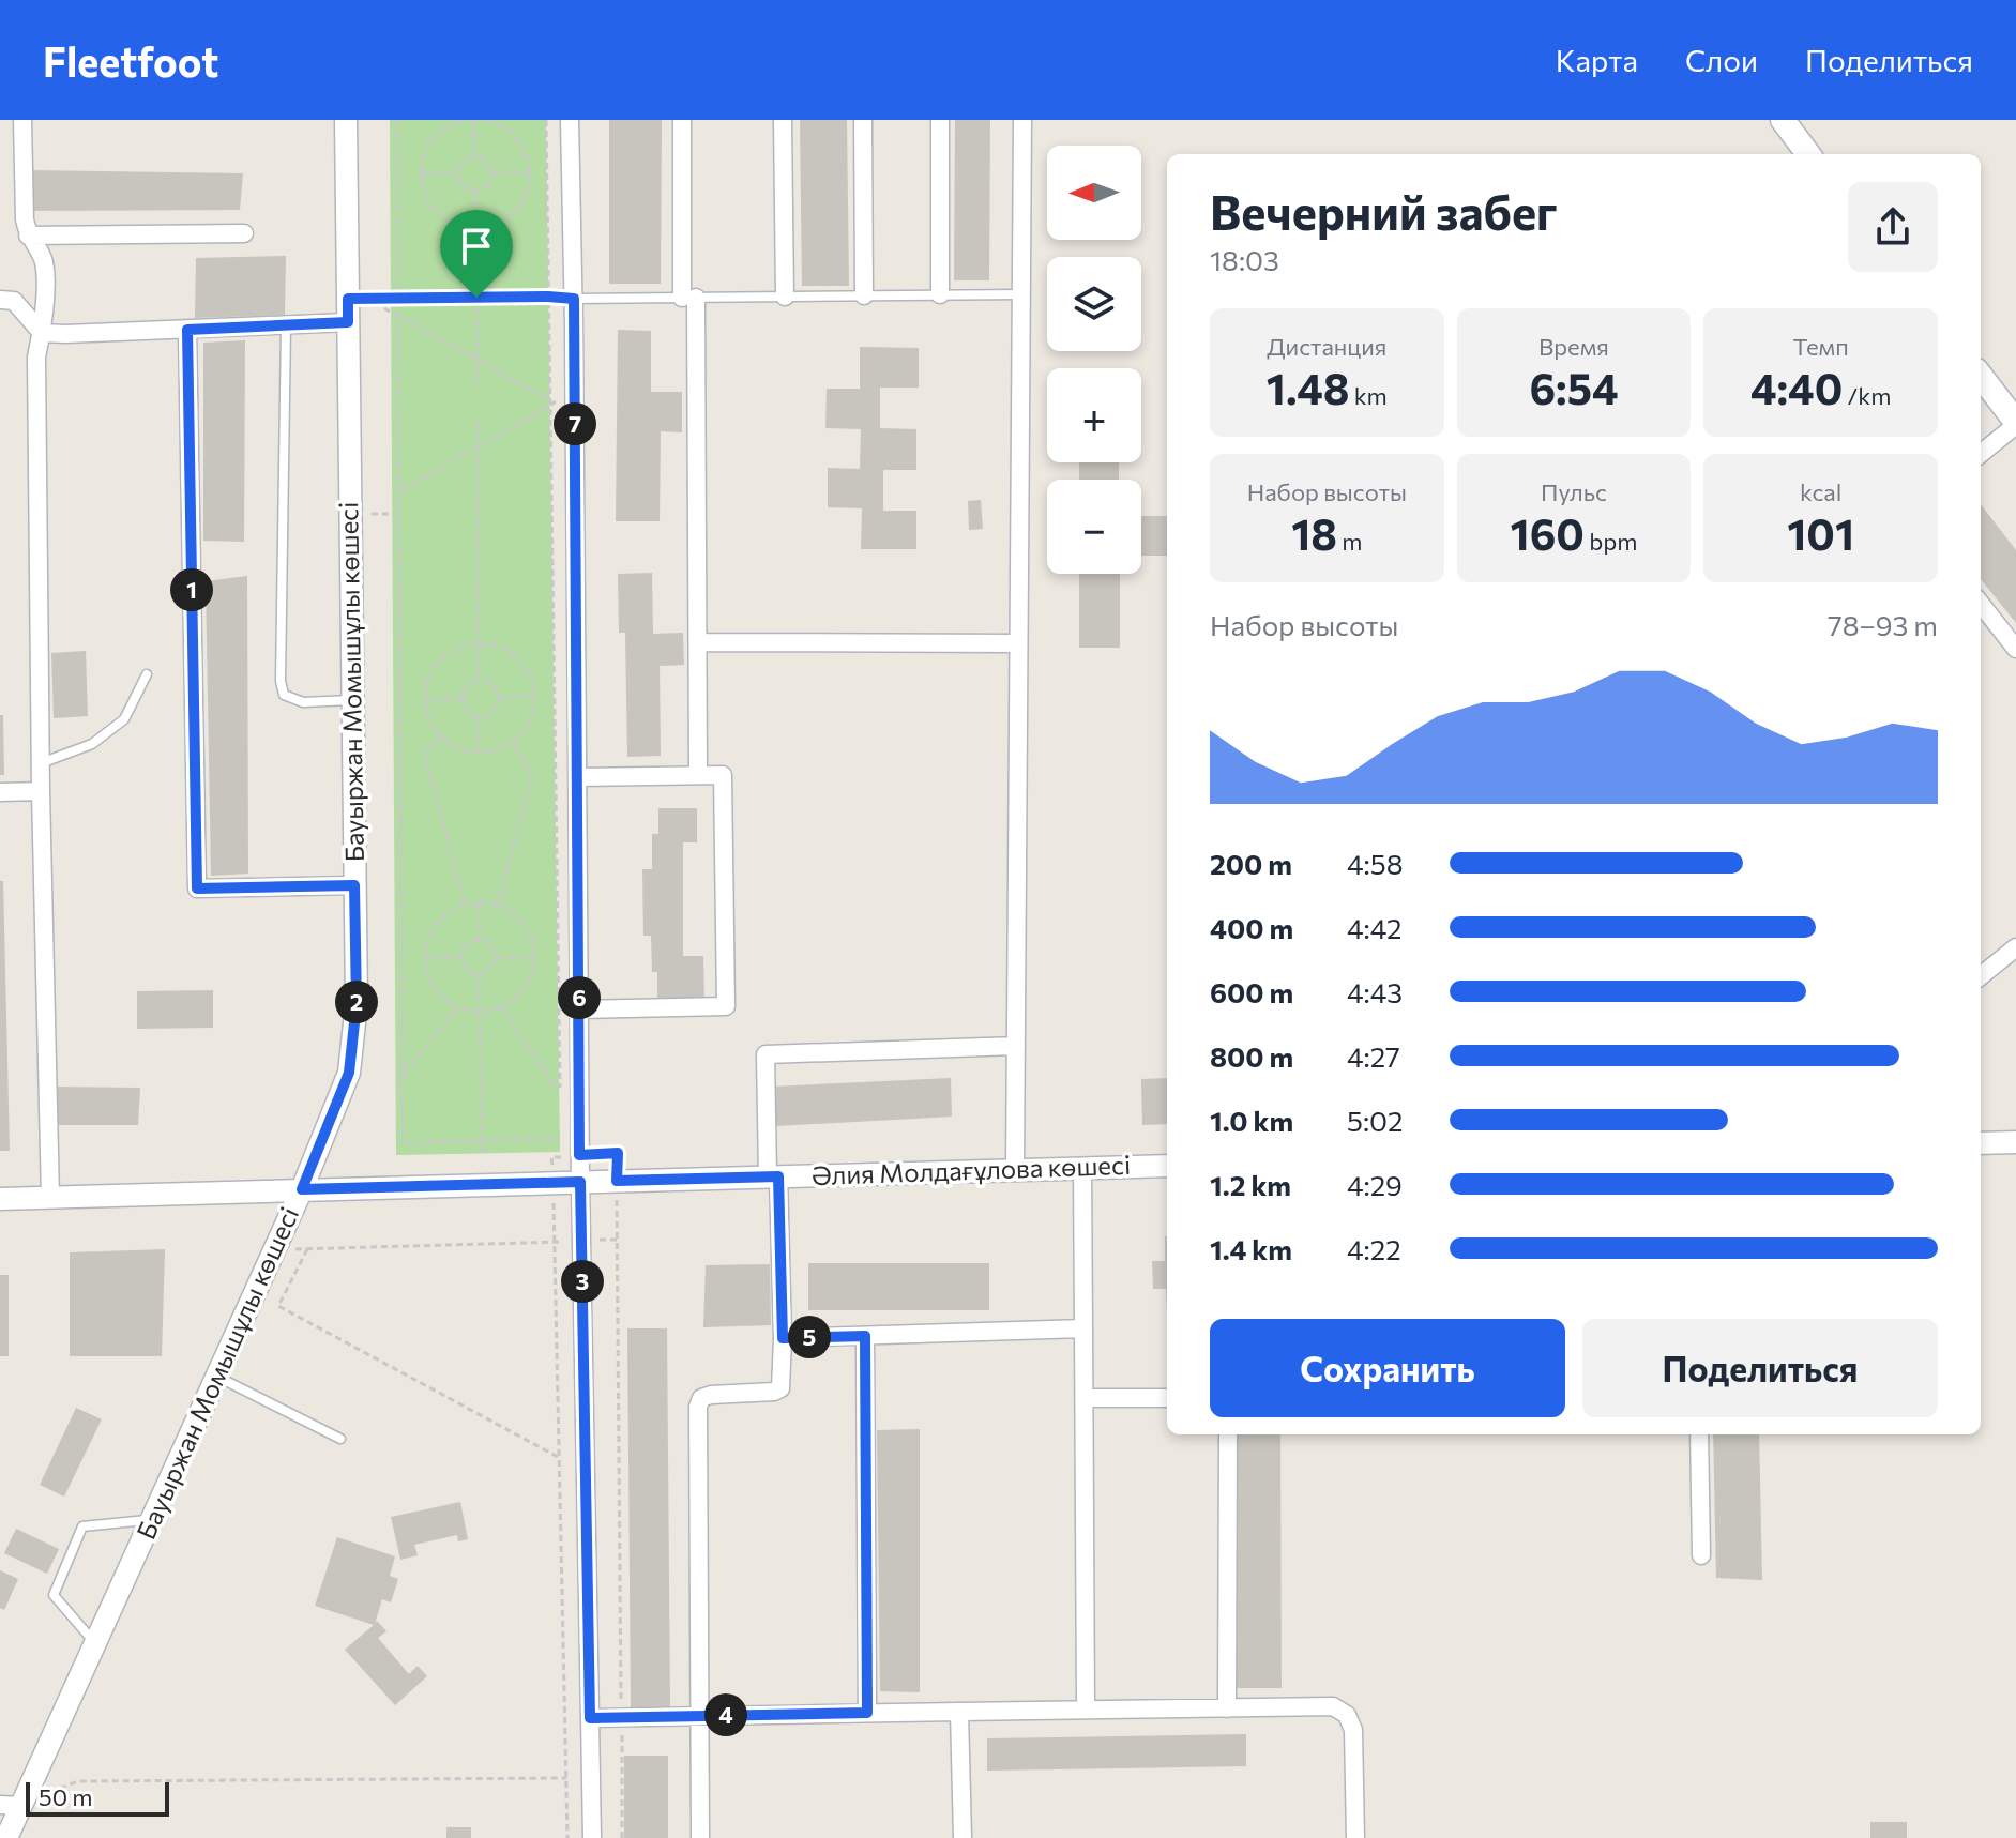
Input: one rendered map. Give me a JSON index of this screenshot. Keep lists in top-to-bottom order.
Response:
{
  "streets": {
    "street": ["Бауыржан Момышұлы көшесі", "Әлия Молдағұлова көшесі"]
  },
  "crossings": [
    ["Бауыржан Момышұлы көшесі", "Әлия Молдағұлова көшесі"]
  ],
  "scale_bar": "50 m",
  "north": "left",
  "page": {
    "header": "Fleetfoot",
    "nav": ["Карта", "Слои", "Поделиться"],
    "map_buttons": ["+", "−"],
    "heading": ["Вечерний забег", "18:03"],
    "stats": [
      ["Дистанция", "1.48 km"],
      ["Время", "6:54"],
      ["Темп", "4:40 /km"],
      ["Набор высоты", "18 m"],
      ["Пульс", "160 bpm"],
      ["kcal", "101"]
    ],
    "pins": [
      "7",
      "1",
      "6",
      "2",
      "3",
      "5",
      "4"
    ],
    "chart": ["Набор высоты", "78–93 m"],
    "list": [
      {
        "name": "200 m",
        "note": "4:58"
      },
      {
        "name": "400 m",
        "note": "4:42"
      },
      {
        "name": "600 m",
        "note": "4:43"
      },
      {
        "name": "800 m",
        "note": "4:27"
      },
      {
        "name": "1.0 km",
        "note": "5:02"
      },
      {
        "name": "1.2 km",
        "note": "4:29"
      },
      {
        "name": "1.4 km",
        "note": "4:22"
      }
    ],
    "buttons": ["Сохранить", "Поделиться"],
    "scale": "50 m"
  }
}
